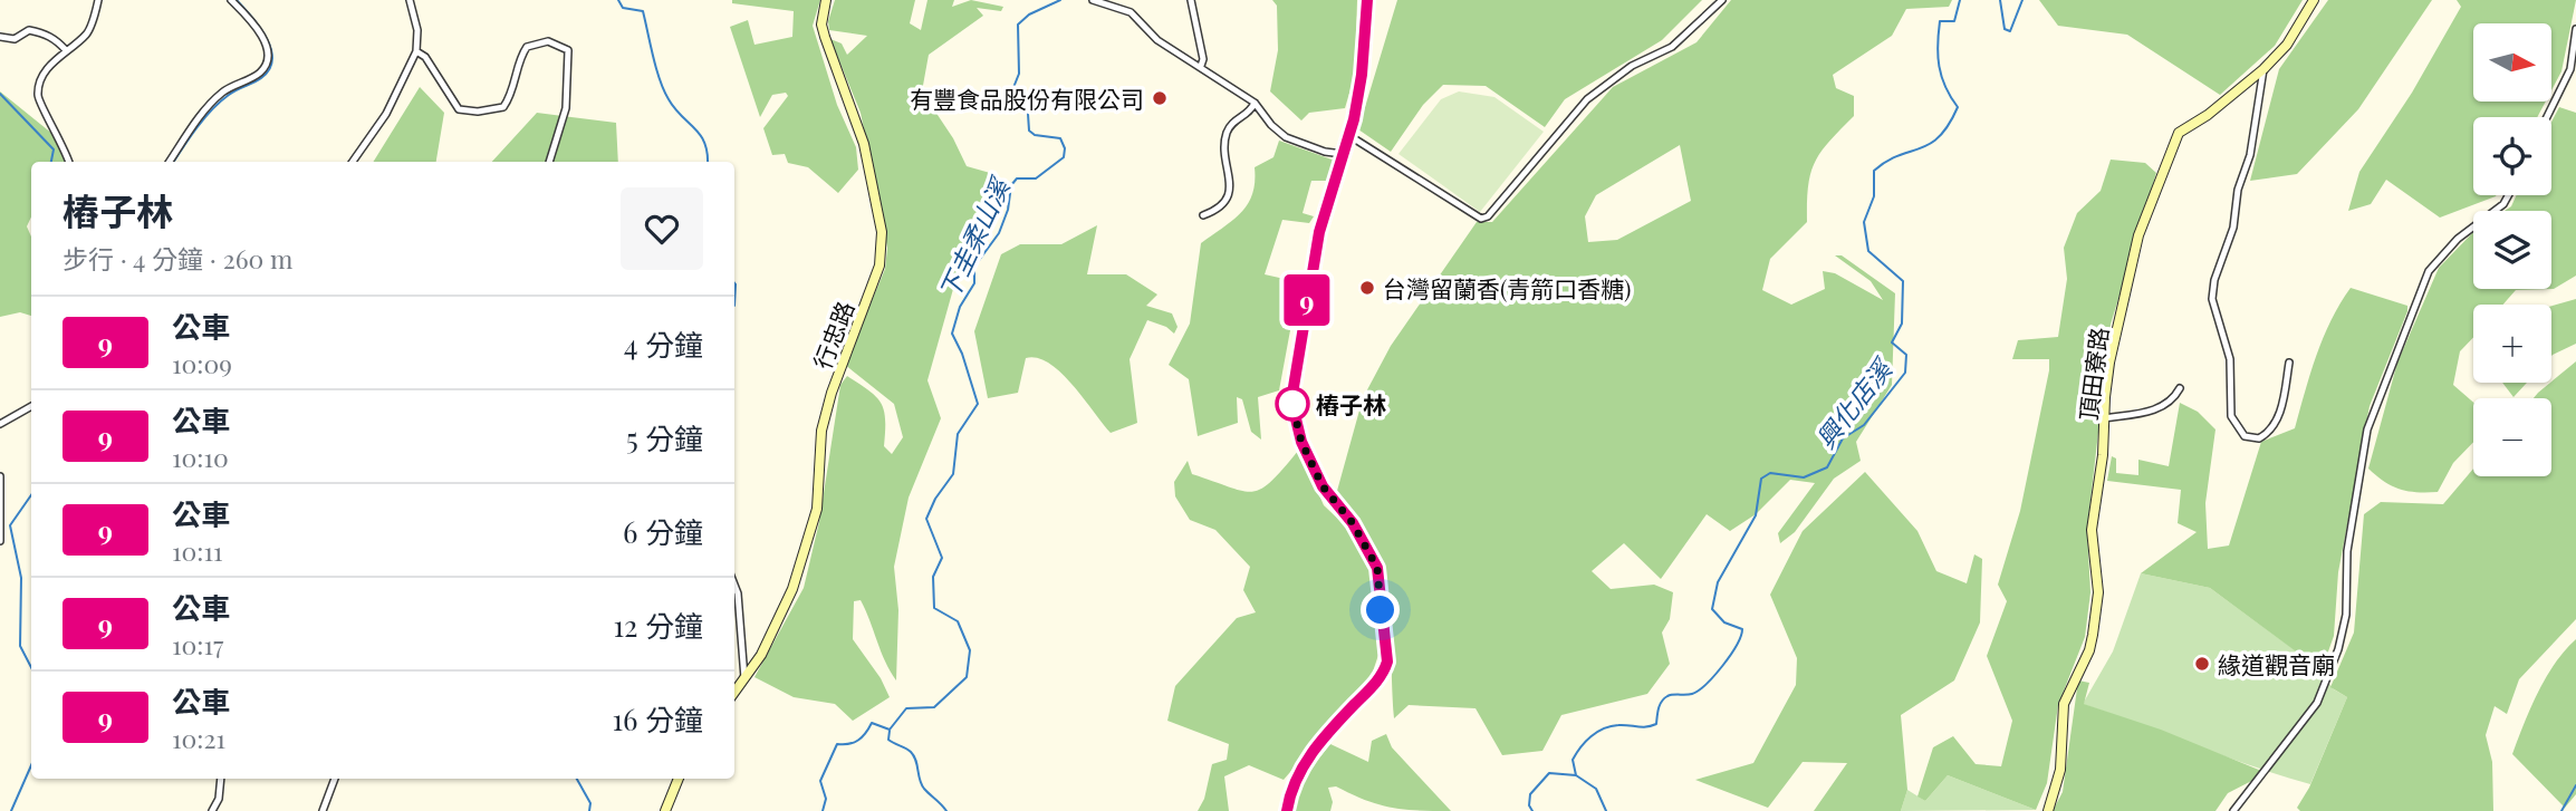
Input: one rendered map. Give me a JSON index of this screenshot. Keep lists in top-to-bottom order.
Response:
{
  "streets": {
    "street": ["行忠路", "頂田寮路"]
  },
  "water": ["下圭柔山溪", "興化店溪"],
  "places": [
    "有豐食品股份有限公司",
    "台灣留蘭香(青箭口香糖)",
    "樁子林",
    "緣道觀音廟"
  ],
  "lines": ["bus line 9"],
  "north": "right",
  "page": {
    "on_map": "9",
    "map_buttons": ["+", "−"],
    "heading": ["樁子林", "步行 · 4 分鐘 · 260 m"],
    "list": [
      {
        "mark": "9",
        "name": "公車",
        "note": "10:09",
        "value": "4 分鐘"
      },
      {
        "mark": "9",
        "name": "公車",
        "note": "10:10",
        "value": "5 分鐘"
      },
      {
        "mark": "9",
        "name": "公車",
        "note": "10:11",
        "value": "6 分鐘"
      },
      {
        "mark": "9",
        "name": "公車",
        "note": "10:17",
        "value": "12 分鐘"
      },
      {
        "mark": "9",
        "name": "公車",
        "note": "10:21",
        "value": "16 分鐘"
      }
    ]
  }
}
